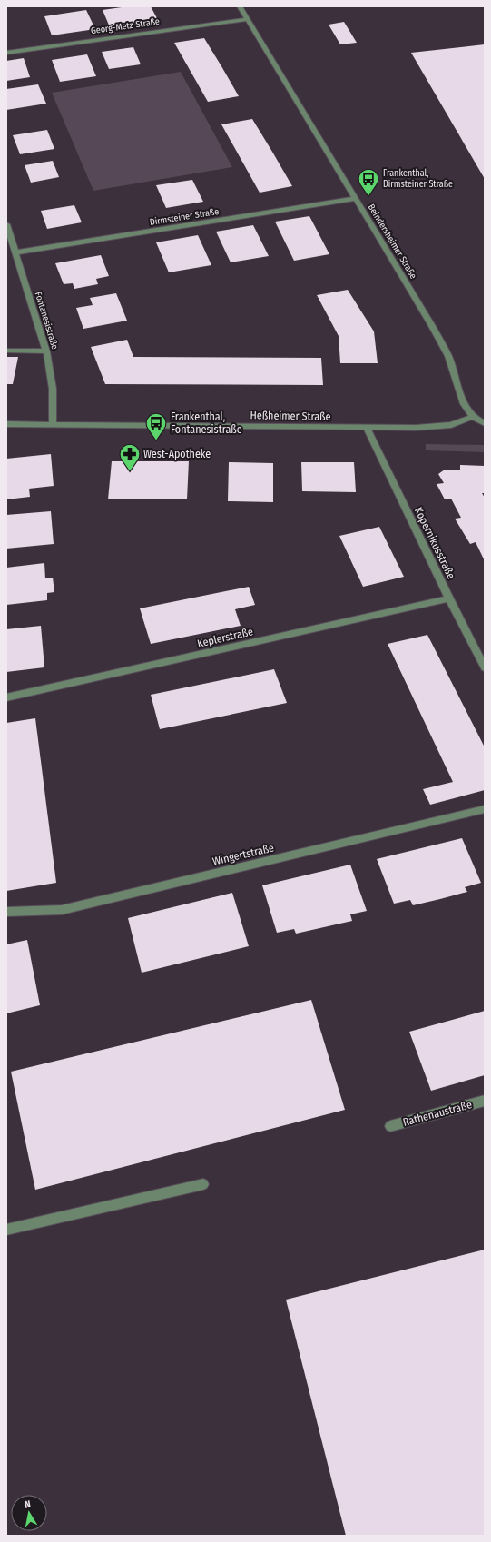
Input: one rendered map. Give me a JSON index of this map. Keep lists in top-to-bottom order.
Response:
{
  "streets": {
    "street": [
      "Georg-Metz-Straße",
      "Dirmsteiner Straße",
      "Beindersheimer Straße",
      "Fontanesistraße",
      "Heßheimer Straße",
      "Kopernikusstraße",
      "Keplerstraße",
      "Wingertstraße",
      "Rathenaustraße"
    ]
  },
  "crossings": [
    ["Georg-Metz-Straße", "Beindersheimer Straße"],
    ["Dirmsteiner Straße", "Beindersheimer Straße"],
    ["Dirmsteiner Straße", "Fontanesistraße"],
    ["Beindersheimer Straße", "Heßheimer Straße"],
    ["Fontanesistraße", "Heßheimer Straße"],
    ["Heßheimer Straße", "Kopernikusstraße"],
    ["Kopernikusstraße", "Keplerstraße"]
  ],
  "places": {
    "bus stop": ["Frankenthal, Dirmsteiner Straße", "Frankenthal, Fontanesistraße"],
    "pharmacy": ["West-Apotheke"]
  },
  "north": "top"
}
